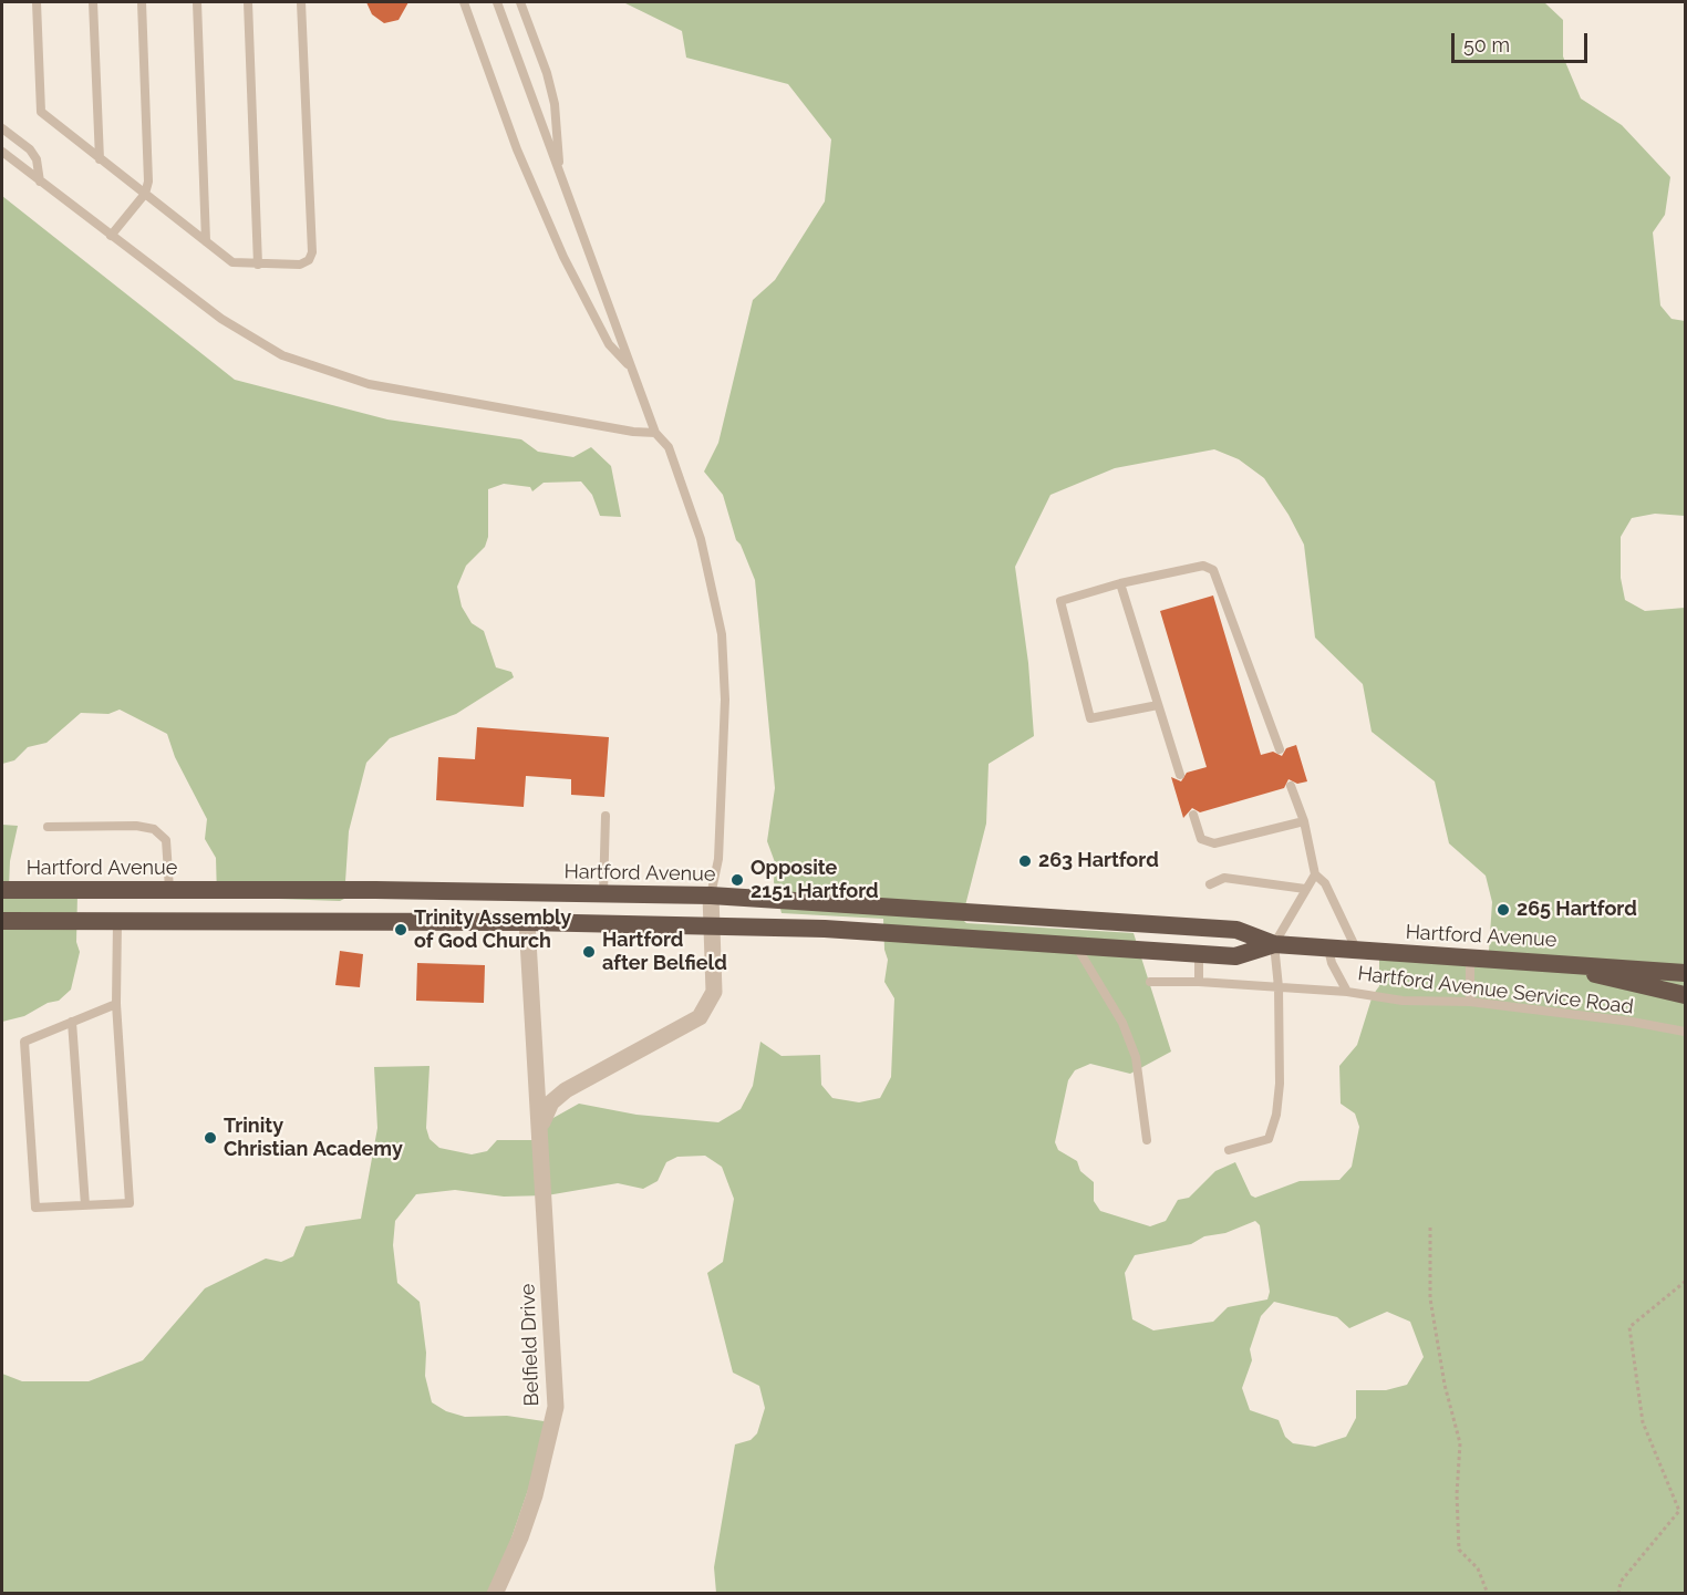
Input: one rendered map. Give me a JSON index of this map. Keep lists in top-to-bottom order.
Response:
{
  "streets": {
    "highway": ["Hartford Avenue"],
    "street": ["Belfield Drive"],
    "lane": ["Hartford Avenue Service Road"]
  },
  "crossings": [
    ["Hartford Avenue", "Hartford Avenue Service Road"],
    ["Hartford Avenue", "Belfield Drive"]
  ],
  "places": [
    "263 Hartford",
    "Opposite 2151 Hartford",
    "265 Hartford",
    "Trinity Assembly of God Church",
    "Hartford after Belfield",
    "Trinity Christian Academy"
  ],
  "scale_bar": "50 m"
}
